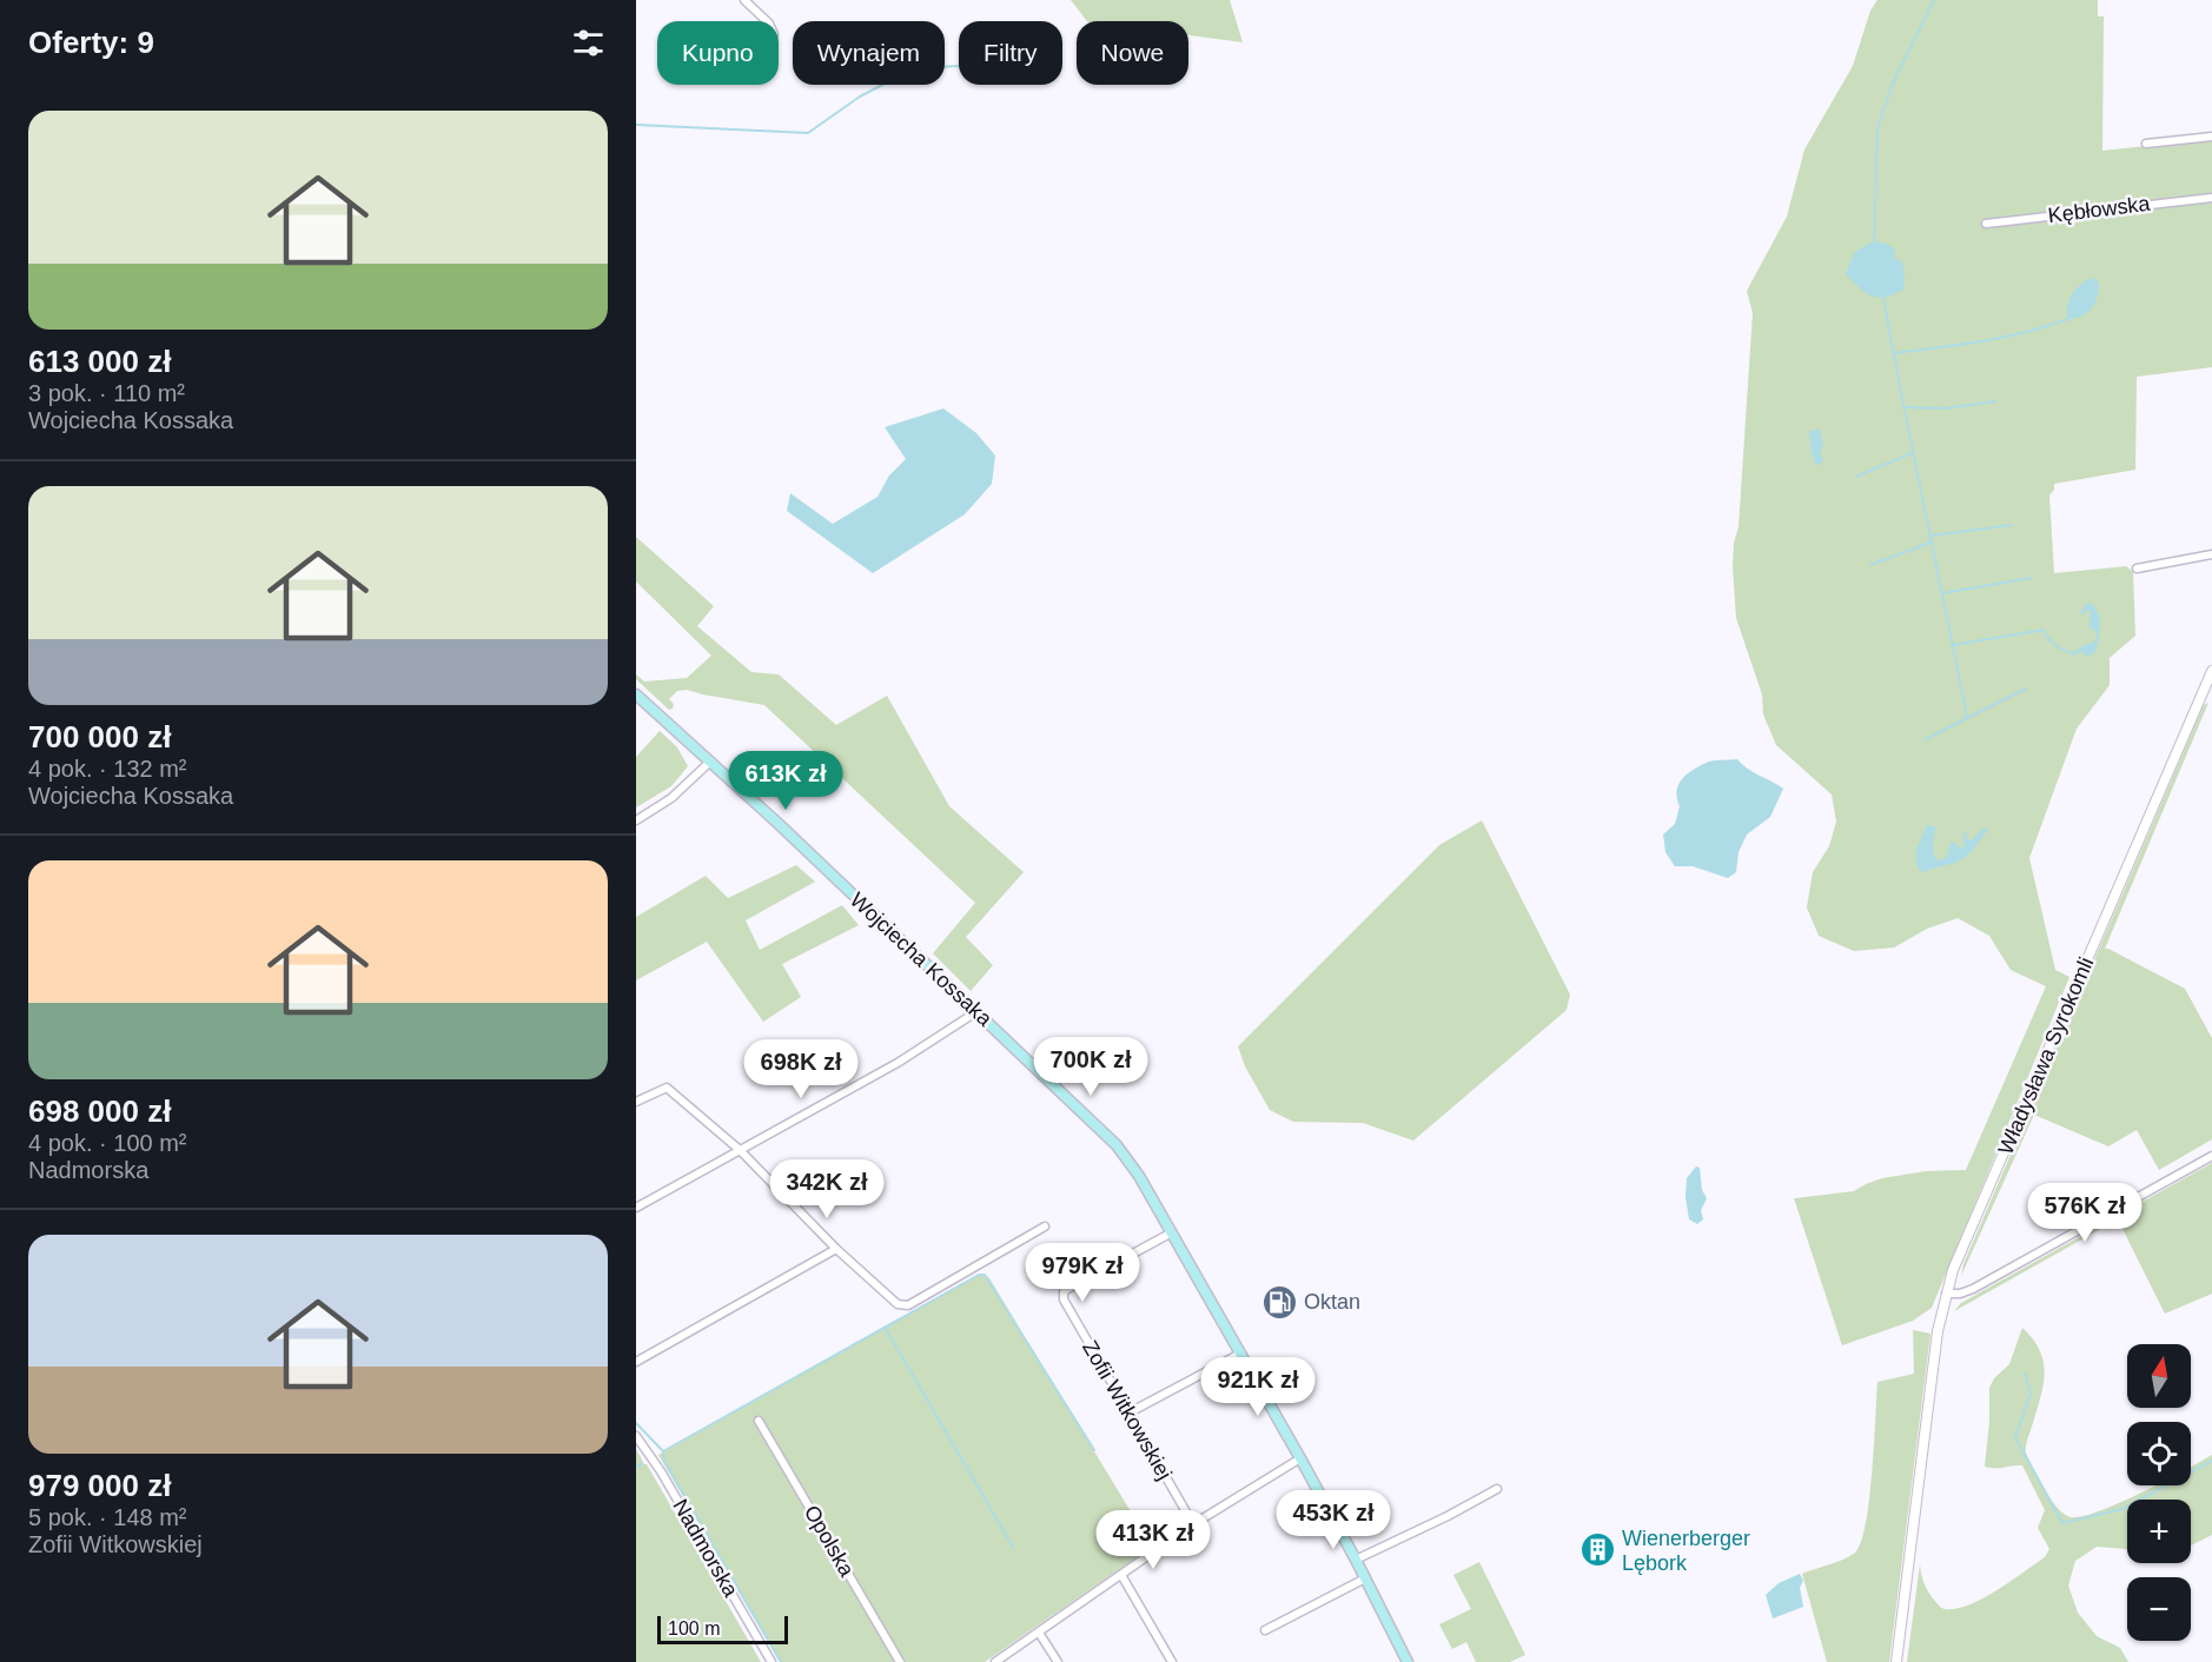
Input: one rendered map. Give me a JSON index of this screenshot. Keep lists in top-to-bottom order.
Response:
{
  "streets": {
    "main road": ["Wojciecha Kossaka"],
    "street": [
      "Kębłowska",
      "Władysława Syrokomli",
      "Zofii Witkowskiej",
      "Opolska",
      "Nadmorska"
    ]
  },
  "crossings": [
    ["Wojciecha Kossaka", "Zofii Witkowskiej"]
  ],
  "places": {
    "fuel station": ["Oktan"],
    "building": ["Wienerberger Lębork"]
  },
  "scale_bar": "100 m",
  "north": "top",
  "page": {
    "heading": "Oferty: 9",
    "chip": [
      "Kupno",
      "Wynajem",
      "Filtry",
      "Nowe"
    ],
    "list": [
      {
        "name": "613 000 zł",
        "note": "3 pok. · 110 m² · Wojciecha Kossaka"
      },
      {
        "name": "700 000 zł",
        "note": "4 pok. · 132 m² · Wojciecha Kossaka"
      },
      {
        "name": "698 000 zł",
        "note": "4 pok. · 100 m² · Nadmorska"
      },
      {
        "name": "979 000 zł",
        "note": "5 pok. · 148 m² · Zofii Witkowskiej"
      }
    ],
    "price": [
      "613K zł",
      "700K zł",
      "698K zł",
      "342K zł",
      "576K zł",
      "979K zł",
      "921K zł",
      "453K zł",
      "413K zł"
    ],
    "map_buttons": ["+", "−"],
    "scale": "100 m"
  }
}
